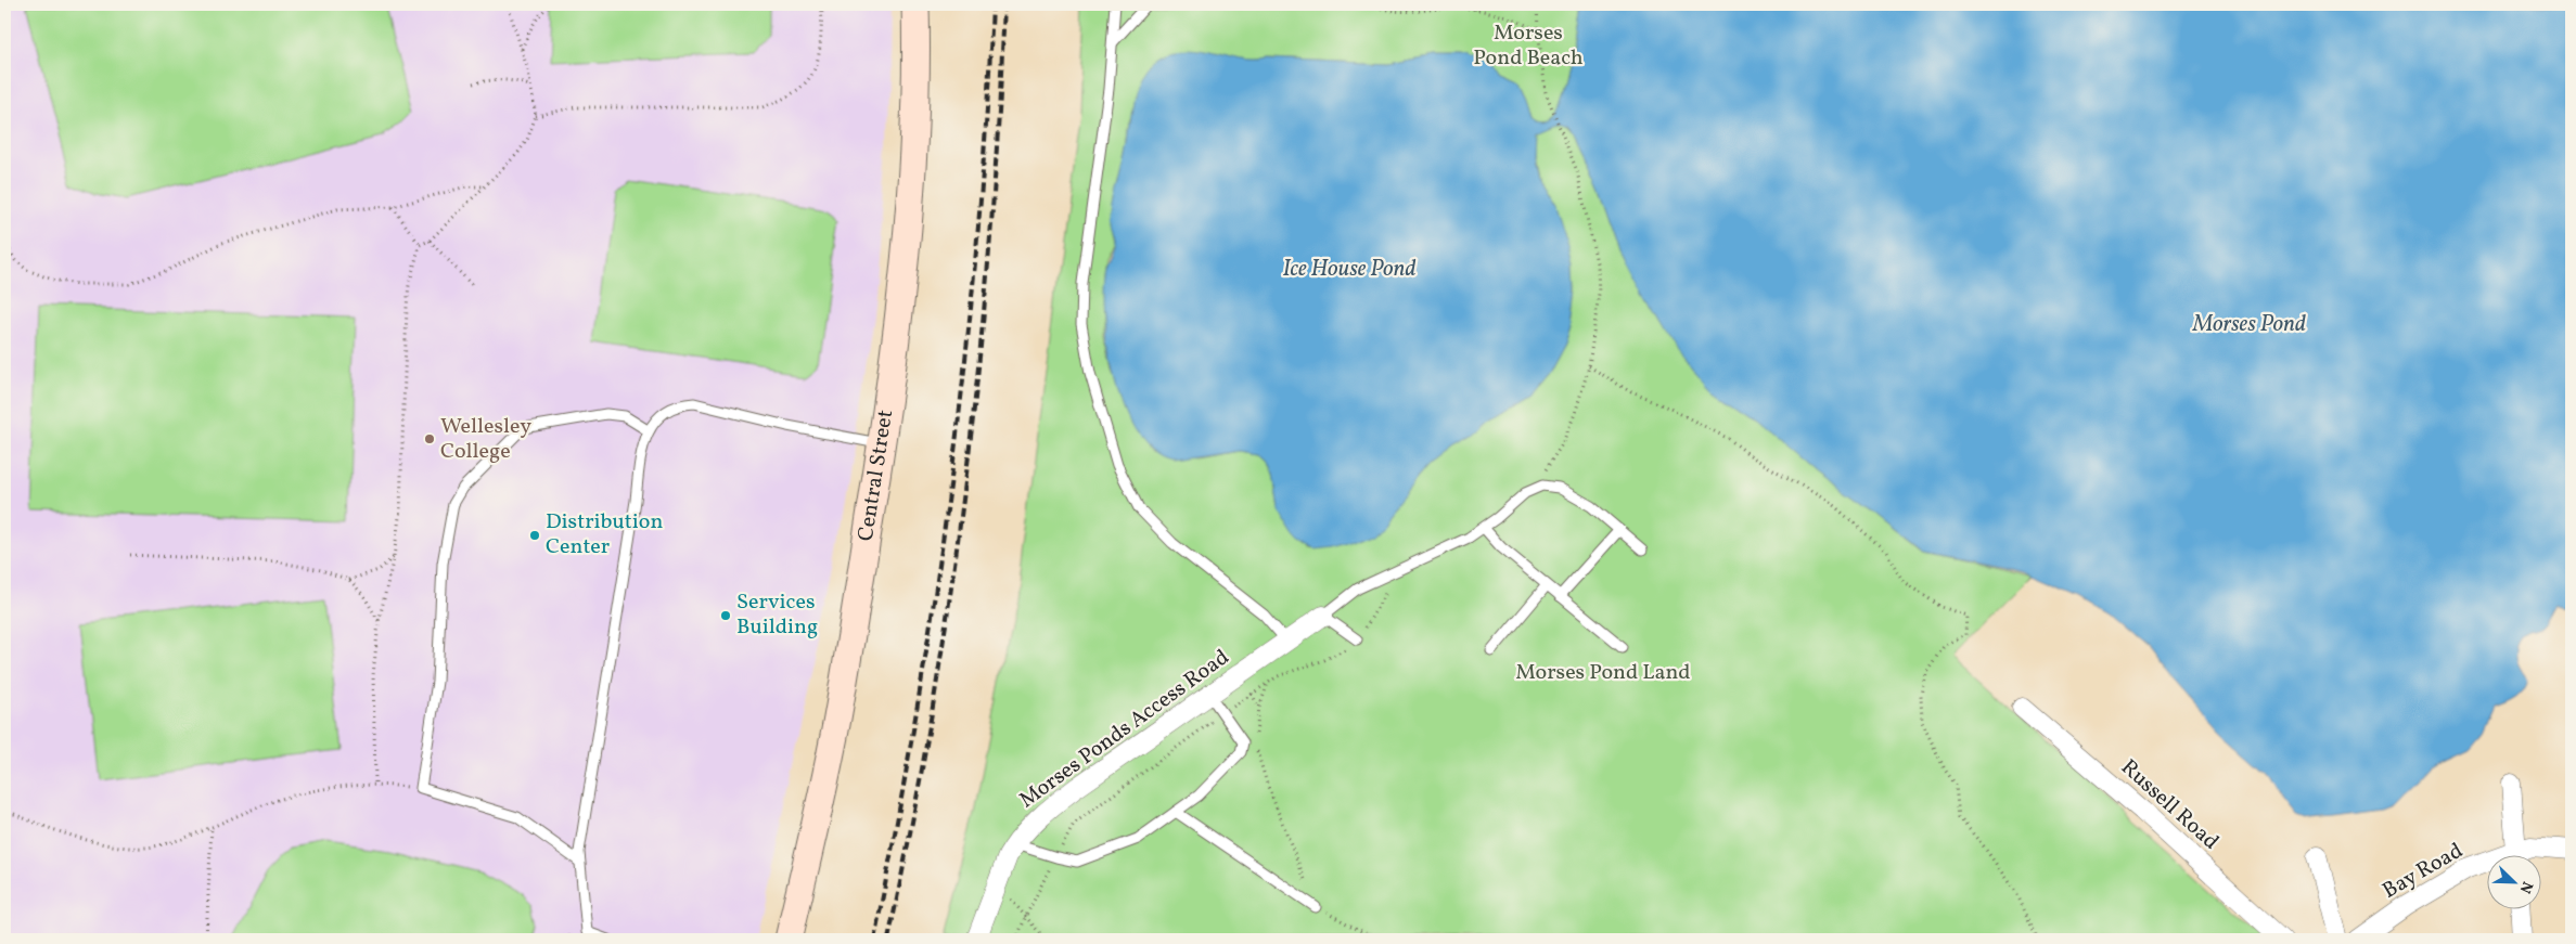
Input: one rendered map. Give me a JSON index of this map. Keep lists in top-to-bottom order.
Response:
{
  "streets": {
    "main road": ["Central Street"],
    "street": ["Morses Ponds Access Road", "Russell Road", "Bay Road"]
  },
  "water": ["Ice House Pond", "Morses Pond"],
  "parks": ["Morses Pond Beach", "Morses Pond Land"],
  "places": ["Wellesley College", "Distribution Center", "Services Building"],
  "north": "bottom right"
}
